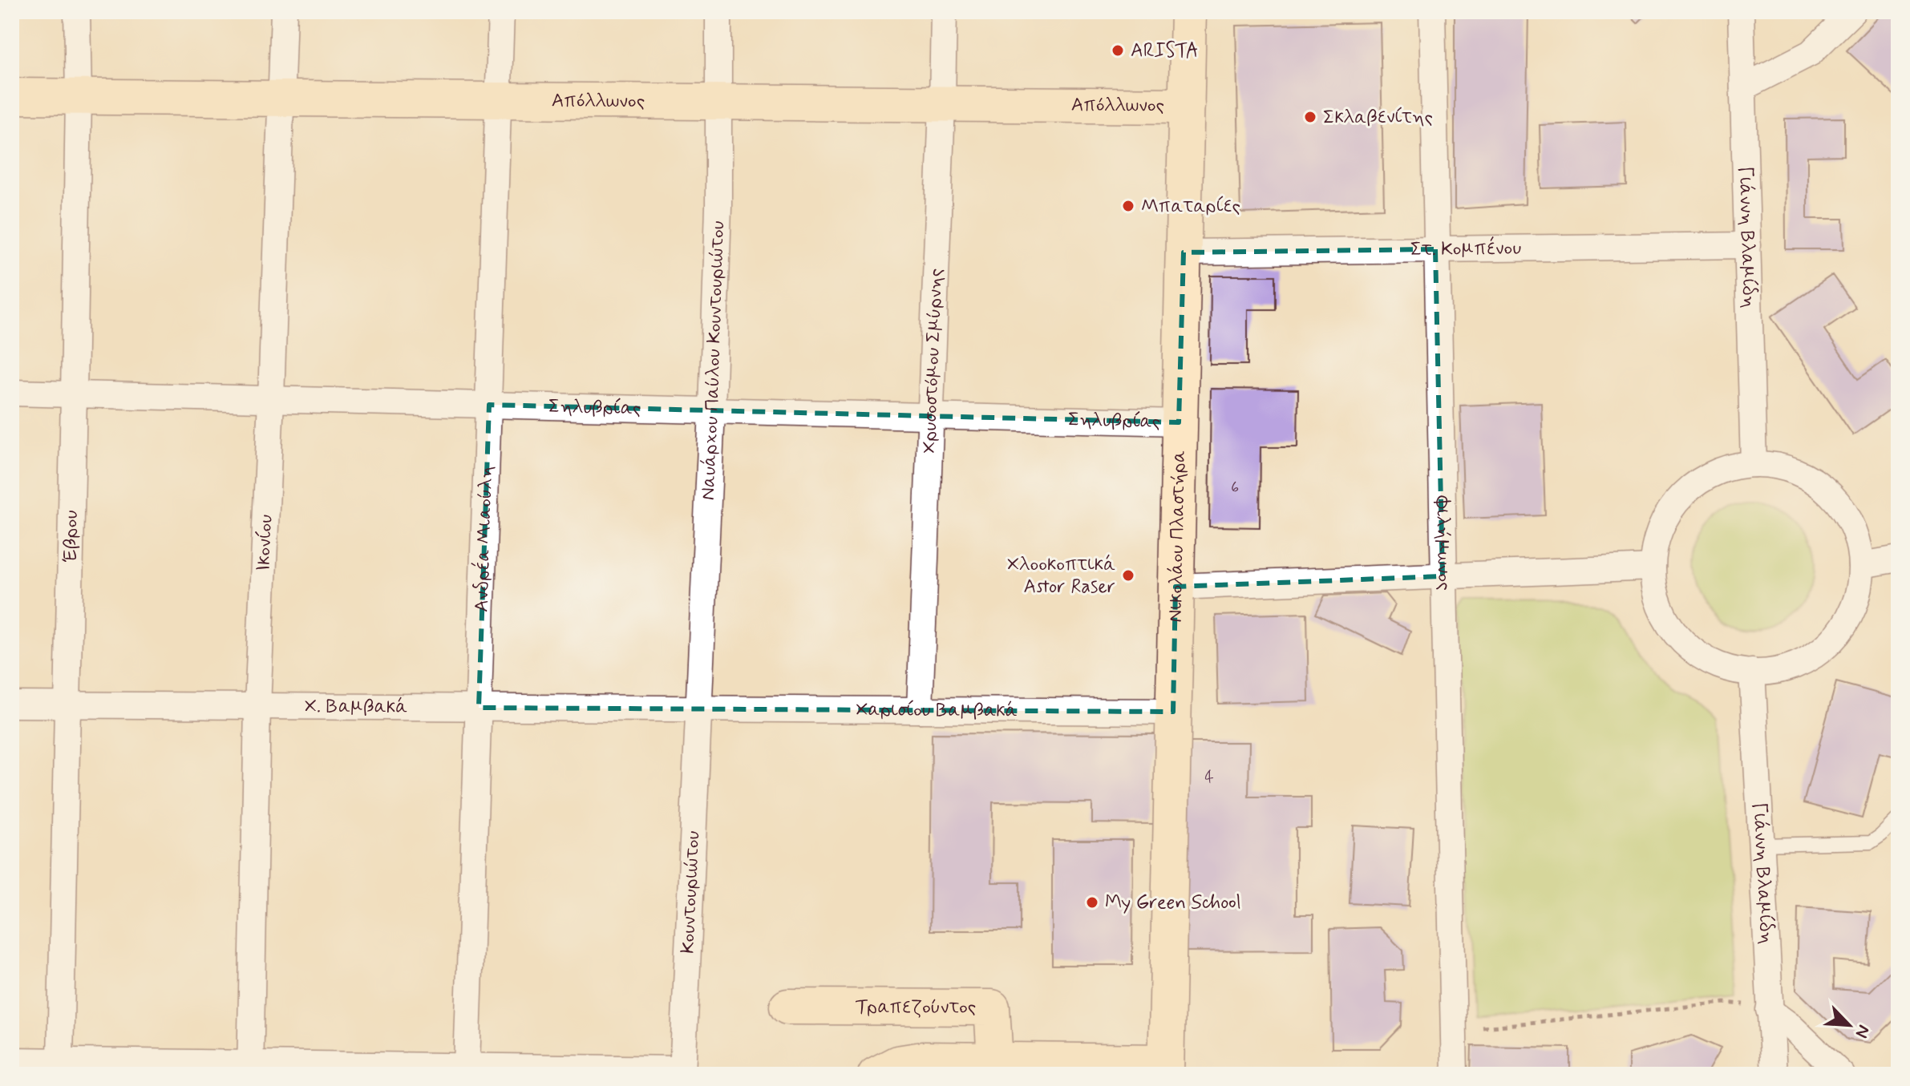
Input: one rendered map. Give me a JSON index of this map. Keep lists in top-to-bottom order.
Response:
{
  "streets": {
    "street": [
      "Απόλλωνος",
      "Γιάννη Βλαμίδη",
      "Στ. Κομπένου",
      "Ναυάρχου Παύλου Κουντουριώτου",
      "Χρυσοστόμου Σμύρνης",
      "Σηλυβρίας",
      "Έβρου",
      "Νικολάου Πλαστήρα",
      "Ανδρέα Μιαούλη",
      "Ικονίου",
      "Φιλήμωνος",
      "Χ. Βαμβακά",
      "Χαρισίου Βαμβακά",
      "Κουντουριώτου",
      "Τραπεζούντος"
    ]
  },
  "crossings": [
    ["Απόλλωνος", "Ναυάρχου Παύλου Κουντουριώτου"],
    ["Απόλλωνος", "Χρυσοστόμου Σμύρνης"],
    ["Απόλλωνος", "Έβρου"],
    ["Απόλλωνος", "Νικολάου Πλαστήρα"],
    ["Απόλλωνος", "Ανδρέα Μιαούλη"],
    ["Απόλλωνος", "Ικονίου"],
    ["Γιάννη Βλαμίδη", "Στ. Κομπένου"],
    ["Στ. Κομπένου", "Νικολάου Πλαστήρα"],
    ["Στ. Κομπένου", "Φιλήμωνος"],
    ["Ναυάρχου Παύλου Κουντουριώτου", "Σηλυβρίας"],
    ["Ναυάρχου Παύλου Κουντουριώτου", "Χ. Βαμβακά"],
    ["Ναυάρχου Παύλου Κουντουριώτου", "Χαρισίου Βαμβακά"],
    ["Ναυάρχου Παύλου Κουντουριώτου", "Κουντουριώτου"],
    ["Χρυσοστόμου Σμύρνης", "Σηλυβρίας"],
    ["Χρυσοστόμου Σμύρνης", "Χαρισίου Βαμβακά"],
    ["Σηλυβρίας", "Έβρου"],
    ["Σηλυβρίας", "Νικολάου Πλαστήρα"],
    ["Σηλυβρίας", "Ανδρέα Μιαούλη"],
    ["Σηλυβρίας", "Ικονίου"],
    ["Έβρου", "Χ. Βαμβακά"],
    ["Νικολάου Πλαστήρα", "Χαρισίου Βαμβακά"],
    ["Ανδρέα Μιαούλη", "Χ. Βαμβακά"],
    ["Ικονίου", "Χ. Βαμβακά"],
    ["Χ. Βαμβακά", "Χαρισίου Βαμβακά"],
    ["Χ. Βαμβακά", "Κουντουριώτου"],
    ["Χαρισίου Βαμβακά", "Κουντουριώτου"]
  ],
  "places": [
    "ARISTA",
    "Σκλαβενίτης",
    "Μπαταρίες",
    "Χλοοκοπτικά Astor Raser",
    "My Green School"
  ],
  "house_numbers": ["6", "4"],
  "north": "bottom right"
}
